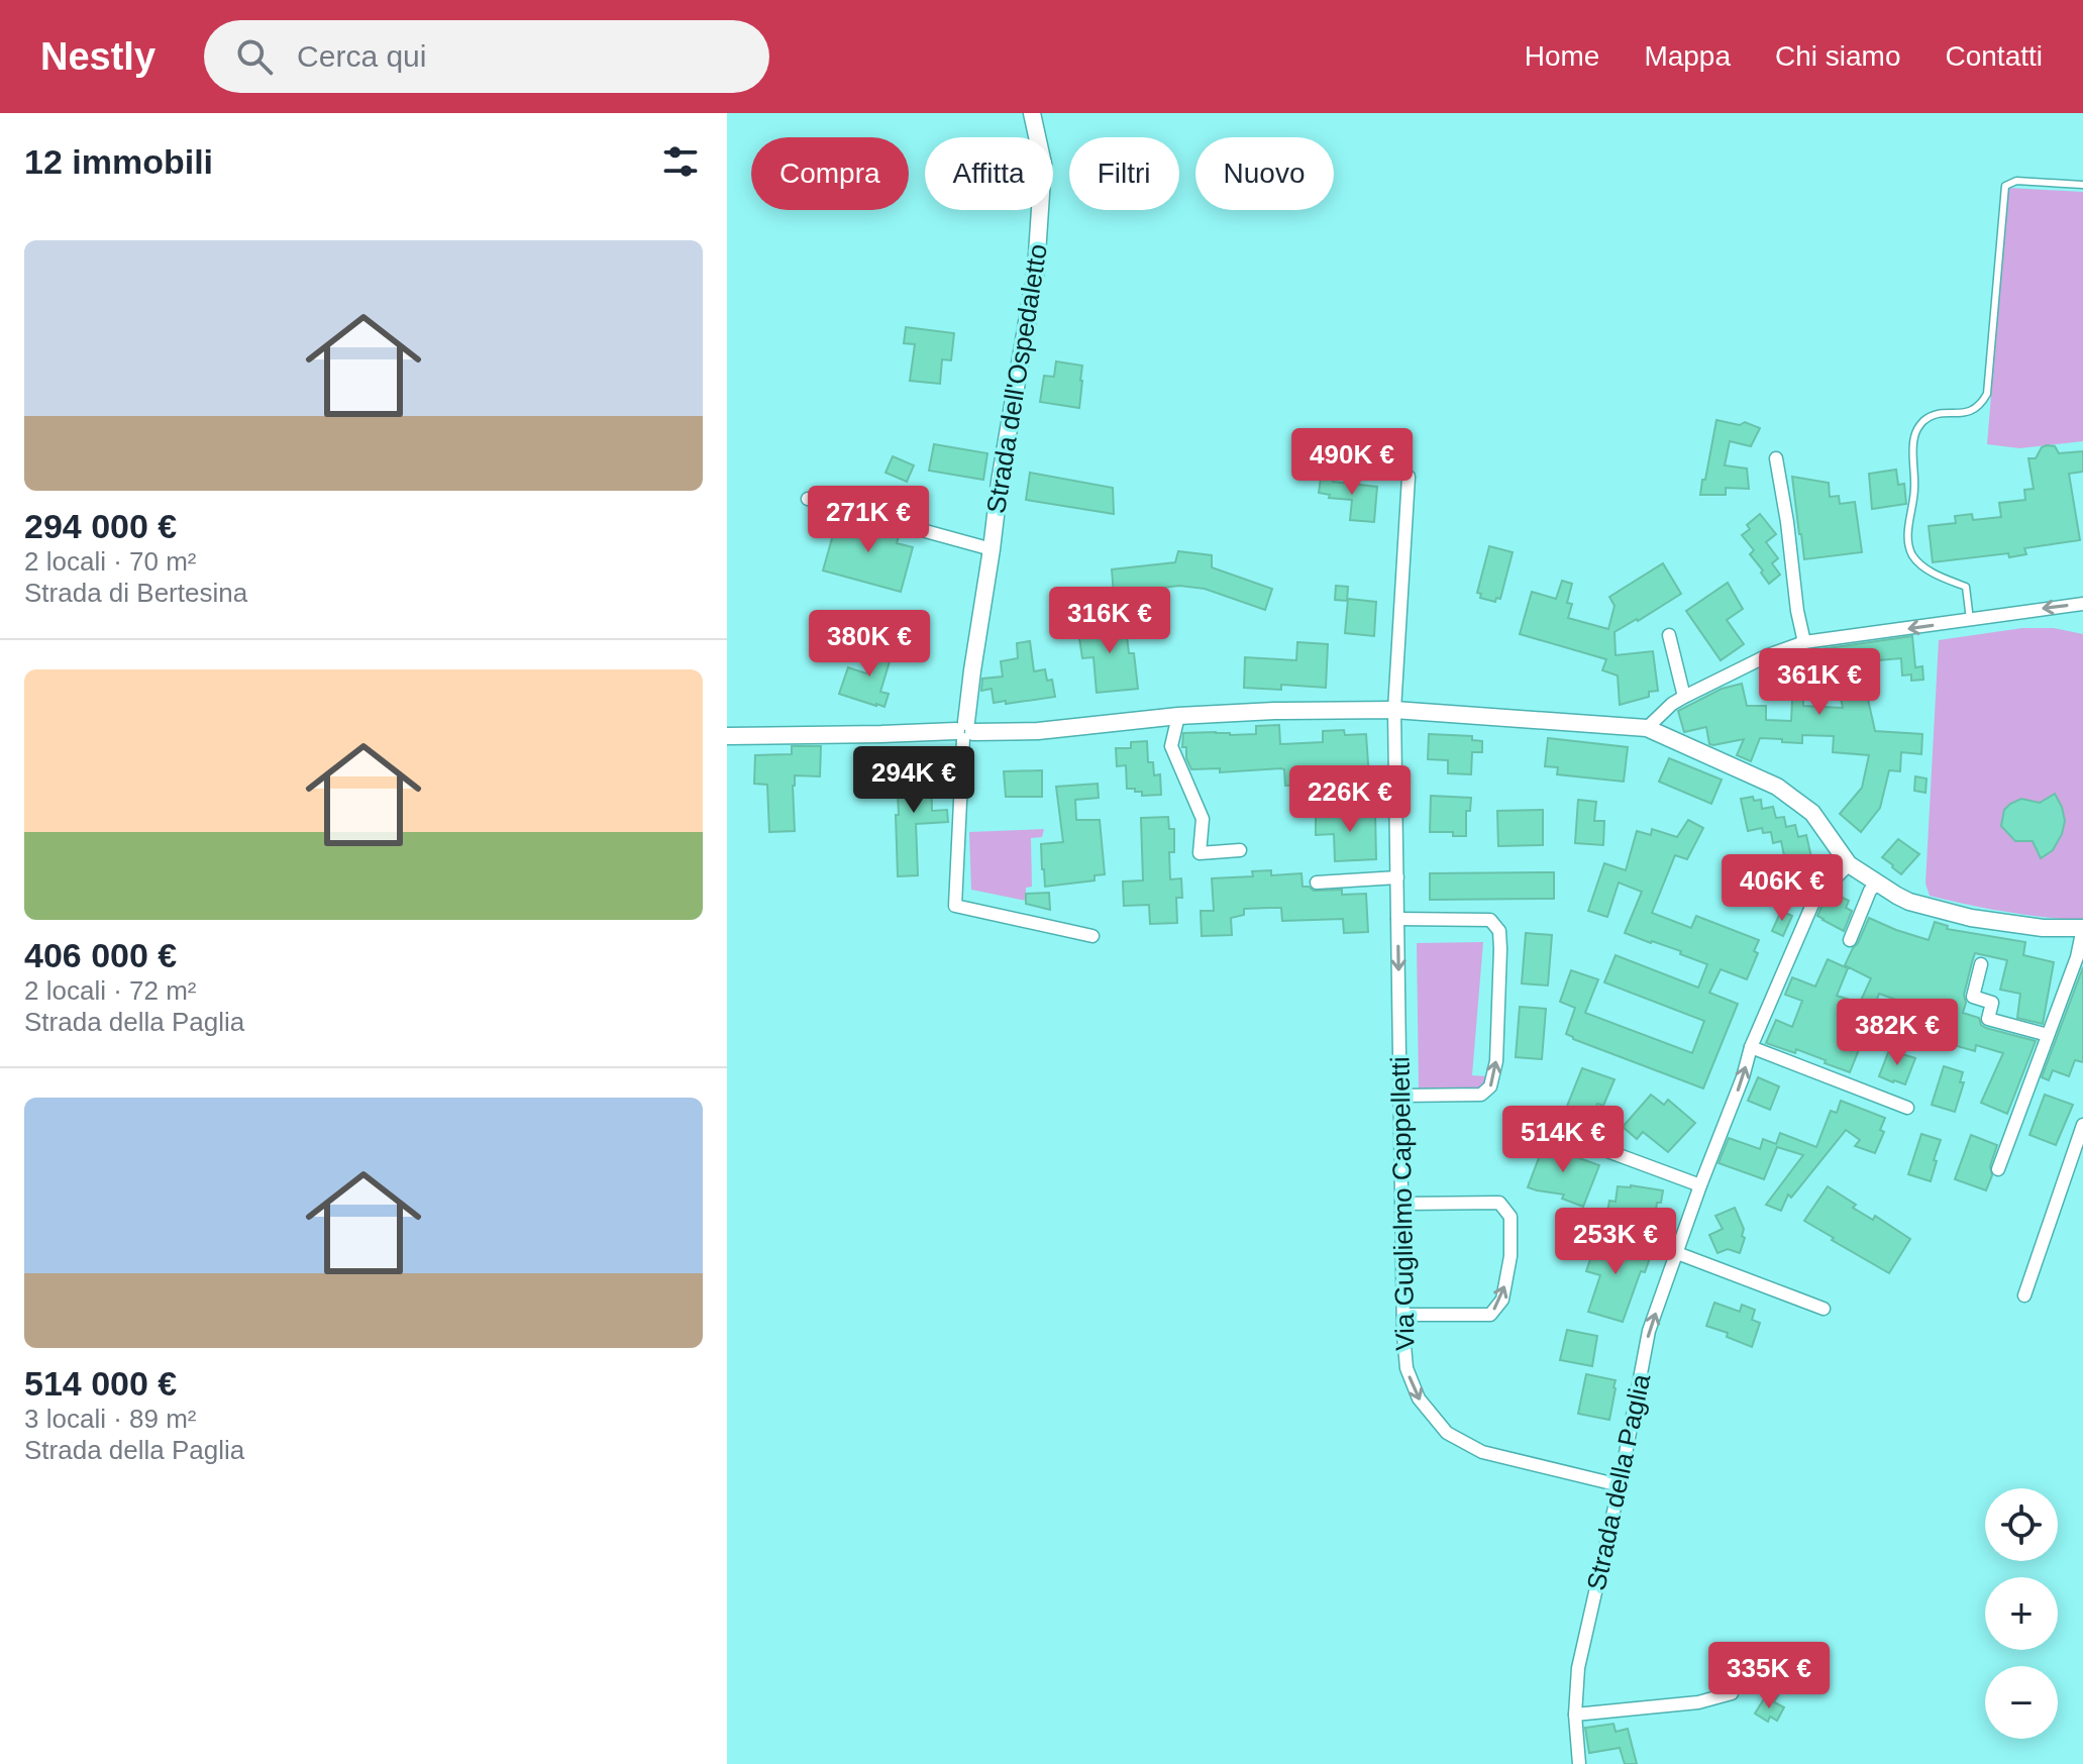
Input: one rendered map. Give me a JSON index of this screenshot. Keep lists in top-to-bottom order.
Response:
{
  "streets": {
    "street": ["Strada dell'Ospedaletto", "Via Guglielmo Cappelletti", "Strada della Paglia"]
  },
  "crossings": [
    ["Via Guglielmo Cappelletti", "Strada della Paglia"]
  ],
  "one_way": ["Via Guglielmo Cappelletti", "Strada della Paglia"],
  "page": {
    "header": "Nestly",
    "search": "Cerca qui",
    "nav": [
      "Home",
      "Mappa",
      "Chi siamo",
      "Contatti"
    ],
    "heading": "12 immobili",
    "chip": [
      "Compra",
      "Affitta",
      "Filtri",
      "Nuovo"
    ],
    "list": [
      {
        "name": "294 000 €",
        "note": "2 locali · 70 m² · Strada di Bertesina"
      },
      {
        "name": "406 000 €",
        "note": "2 locali · 72 m² · Strada della Paglia"
      },
      {
        "name": "514 000 €",
        "note": "3 locali · 89 m² · Strada della Paglia"
      }
    ],
    "price": [
      "490K €",
      "271K €",
      "316K €",
      "380K €",
      "361K €",
      "294K €",
      "226K €",
      "406K €",
      "382K €",
      "514K €",
      "253K €",
      "335K €"
    ],
    "map_buttons": ["+", "−"]
  }
}
